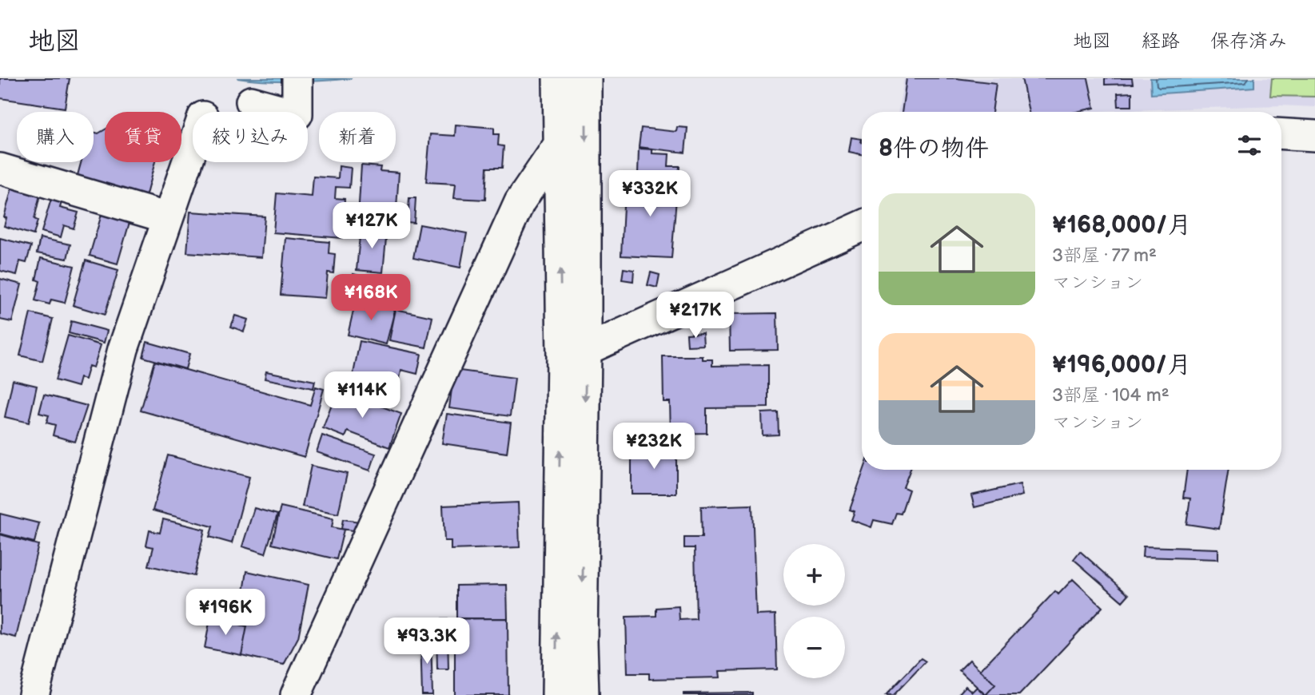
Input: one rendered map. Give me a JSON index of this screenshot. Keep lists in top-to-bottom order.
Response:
{
  "page": {
    "header": "地図",
    "nav": ["地図", "経路", "保存済み"],
    "chip": [
      "購入",
      "賃貸",
      "絞り込み",
      "新着"
    ],
    "heading": "8件の物件",
    "price": [
      "¥332K",
      "¥127K",
      "¥168K",
      "¥217K",
      "¥114K",
      "¥232K",
      "¥196K",
      "¥93.3K"
    ],
    "list": [
      {
        "name": "¥168,000/月",
        "note": "3部屋 · 77 m² · マンション"
      },
      {
        "name": "¥196,000/月",
        "note": "3部屋 · 104 m² · マンション"
      }
    ],
    "map_buttons": ["+", "−"]
  }
}
